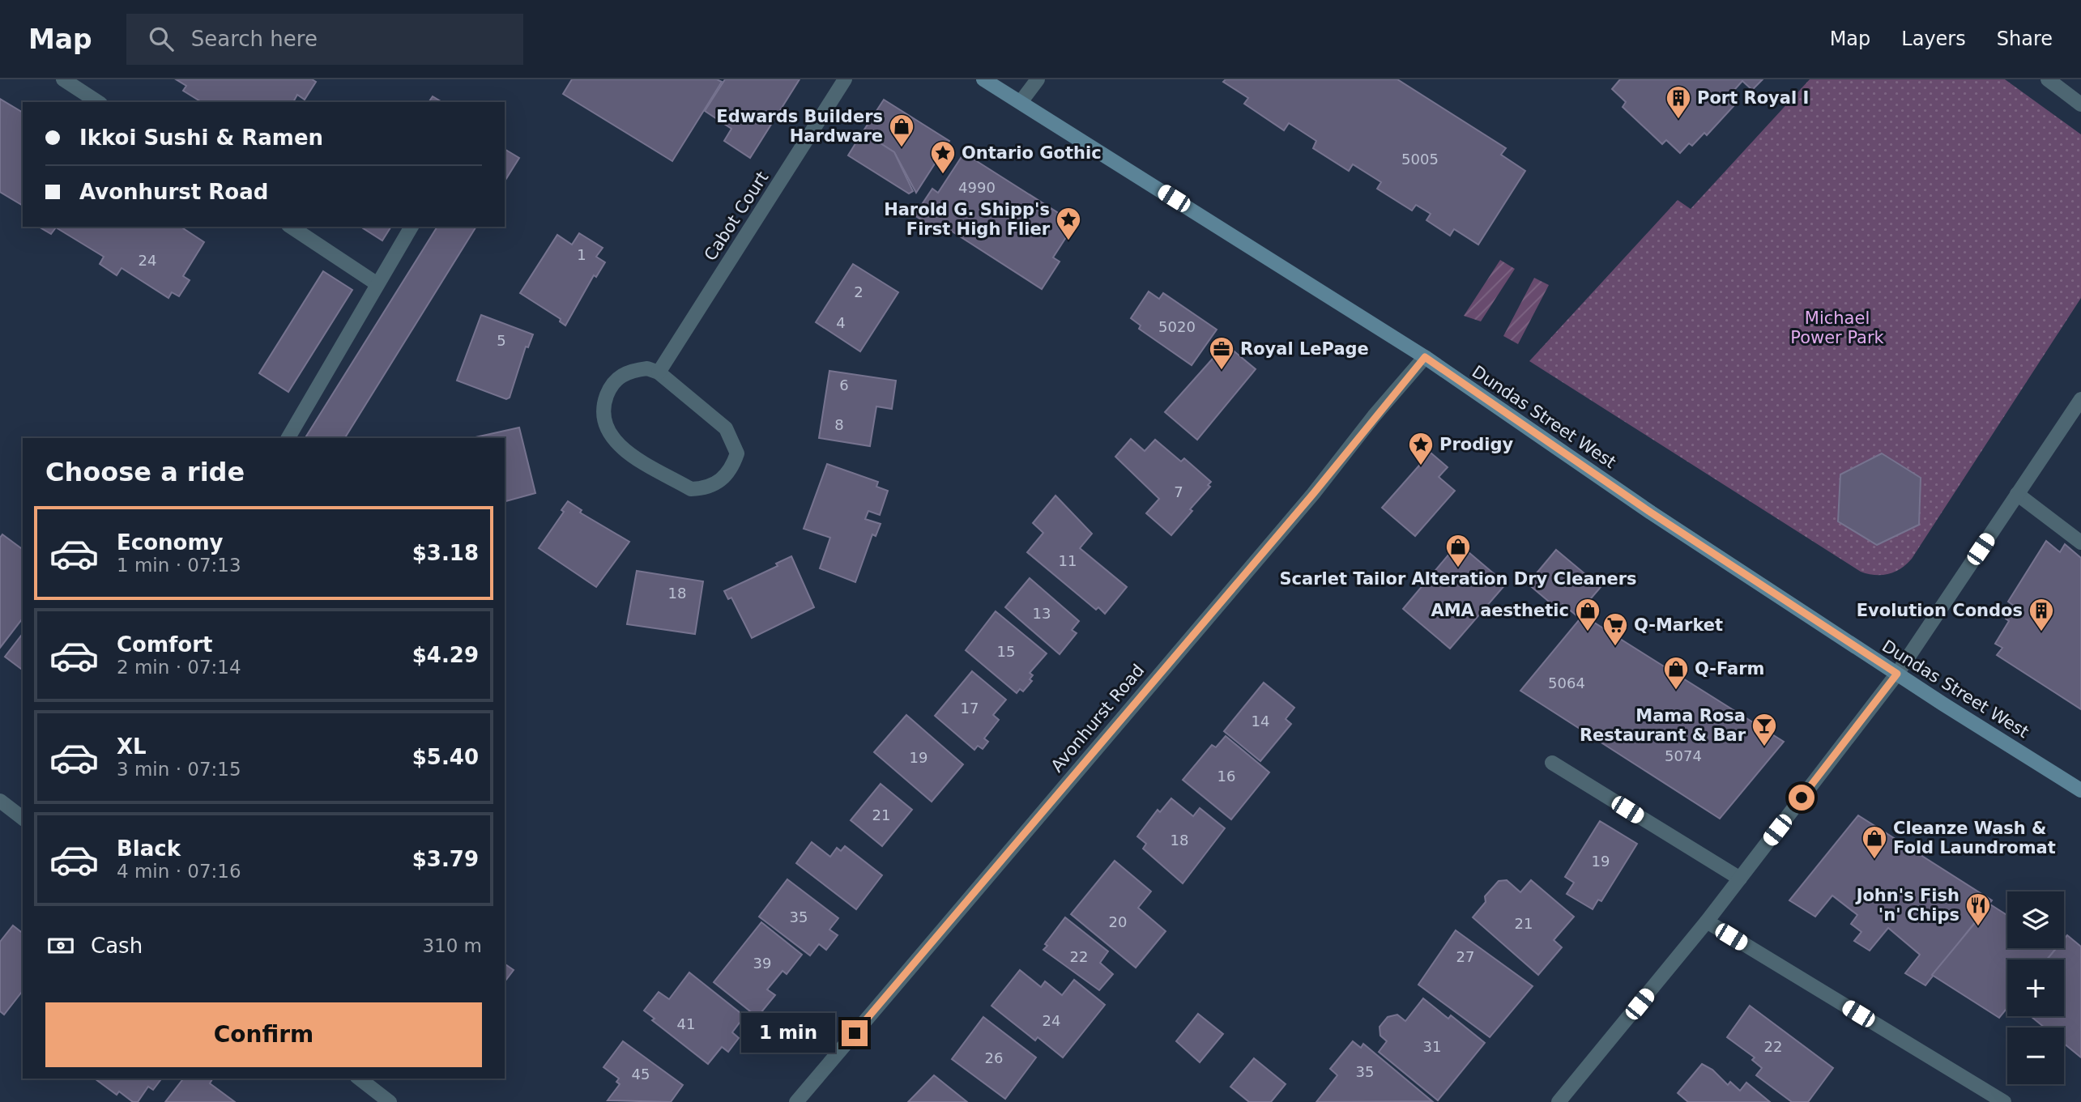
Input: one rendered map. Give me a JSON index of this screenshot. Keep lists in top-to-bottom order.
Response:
{
  "streets": {
    "main road": ["Dundas Street West"],
    "street": ["Cabot Court", "Avonhurst Road"]
  },
  "crossings": [
    ["Dundas Street West", "Avonhurst Road"]
  ],
  "parks": ["Michael Power Park"],
  "places": {
    "building": ["Port Royal I", "Evolution Condos"],
    "shop": [
      "Edwards Builders Hardware",
      "Scarlet Tailor Alteration Dry Cleaners",
      "AMA aesthetic",
      "Q-Farm",
      "Cleanze Wash & Fold Laundromat"
    ],
    "place": ["Ontario Gothic", "Harold G. Shipp's First High Flier", "Prodigy"],
    "office": ["Royal LePage"],
    "supermarket": ["Q-Market"],
    "bar": ["Mama Rosa Restaurant & Bar"],
    "restaurant": ["John's Fish 'n' Chips"]
  },
  "house_numbers": [
    "5005",
    "4990",
    "1",
    "24",
    "2",
    "4",
    "5020",
    "5",
    "6",
    "8",
    "7",
    "11",
    "18",
    "13",
    "15",
    "5064",
    "17",
    "14",
    "5074",
    "19",
    "16",
    "21",
    "18",
    "19",
    "35",
    "20",
    "21",
    "22",
    "27",
    "39",
    "24",
    "41",
    "31",
    "22",
    "26",
    "35",
    "45"
  ],
  "page": {
    "header": "Map",
    "search": "Search here",
    "nav": ["Map", "Layers", "Share"],
    "banner": ["Ikkoi Sushi & Ramen", "Avonhurst Road"],
    "heading": "Choose a ride",
    "list": [
      {
        "name": "Economy",
        "note": "1 min · 07:13",
        "value": "$3.18"
      },
      {
        "name": "Comfort",
        "note": "2 min · 07:14",
        "value": "$4.29"
      },
      {
        "name": "XL",
        "note": "3 min · 07:15",
        "value": "$5.40"
      },
      {
        "name": "Black",
        "note": "4 min · 07:16",
        "value": "$3.79"
      }
    ],
    "map_buttons": ["+", "−"],
    "pay": ["Cash", "310 m"],
    "buttons": "Confirm",
    "bubble": "1 min"
  }
}
